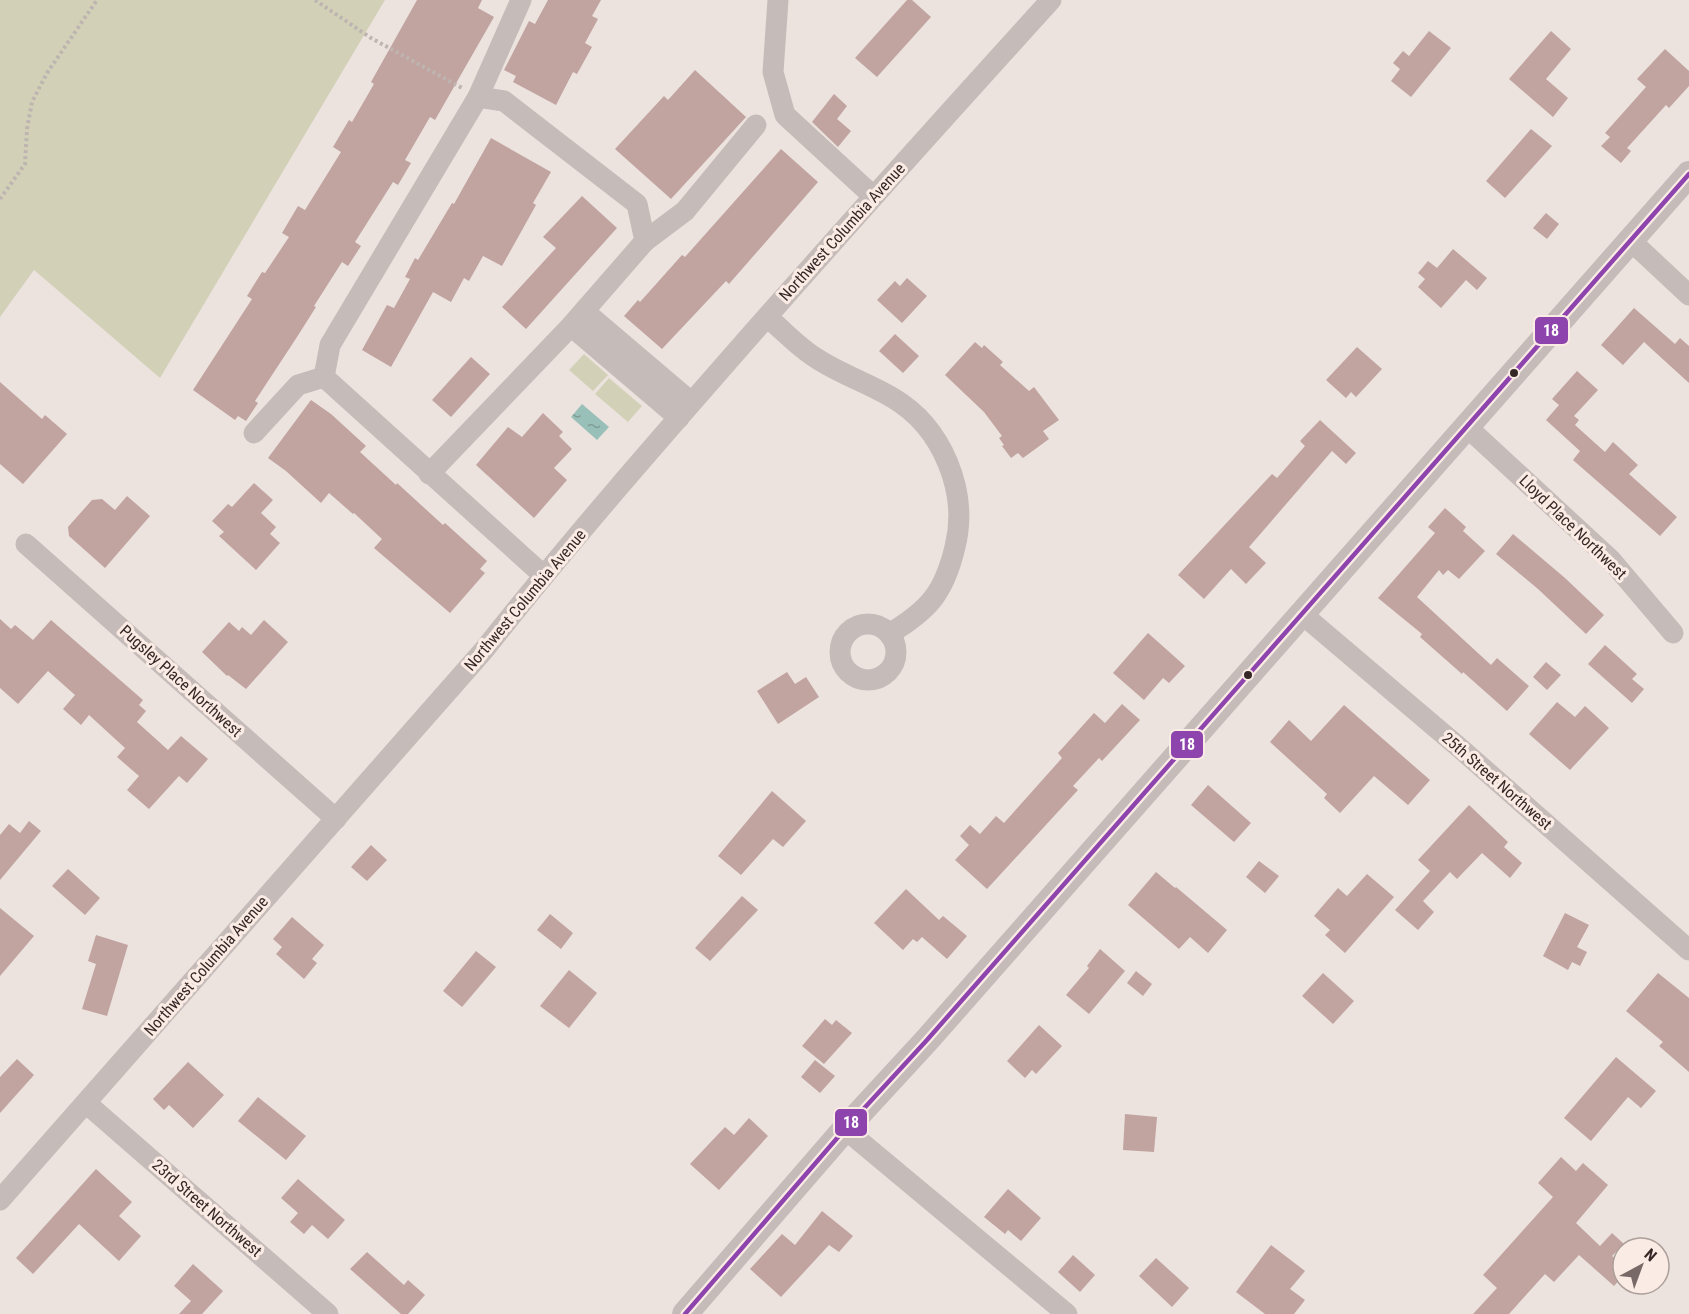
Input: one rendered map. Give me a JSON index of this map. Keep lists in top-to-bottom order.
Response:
{
  "streets": {
    "street": [
      "Northwest Columbia Avenue",
      "Lloyd Place Northwest",
      "Pugsley Place Northwest",
      "25th Street Northwest",
      "23rd Street Northwest"
    ]
  },
  "crossings": [
    ["Northwest Columbia Avenue", "Pugsley Place Northwest"],
    ["Northwest Columbia Avenue", "23rd Street Northwest"]
  ],
  "lines": ["transit line 18"],
  "north": "top right"
}
